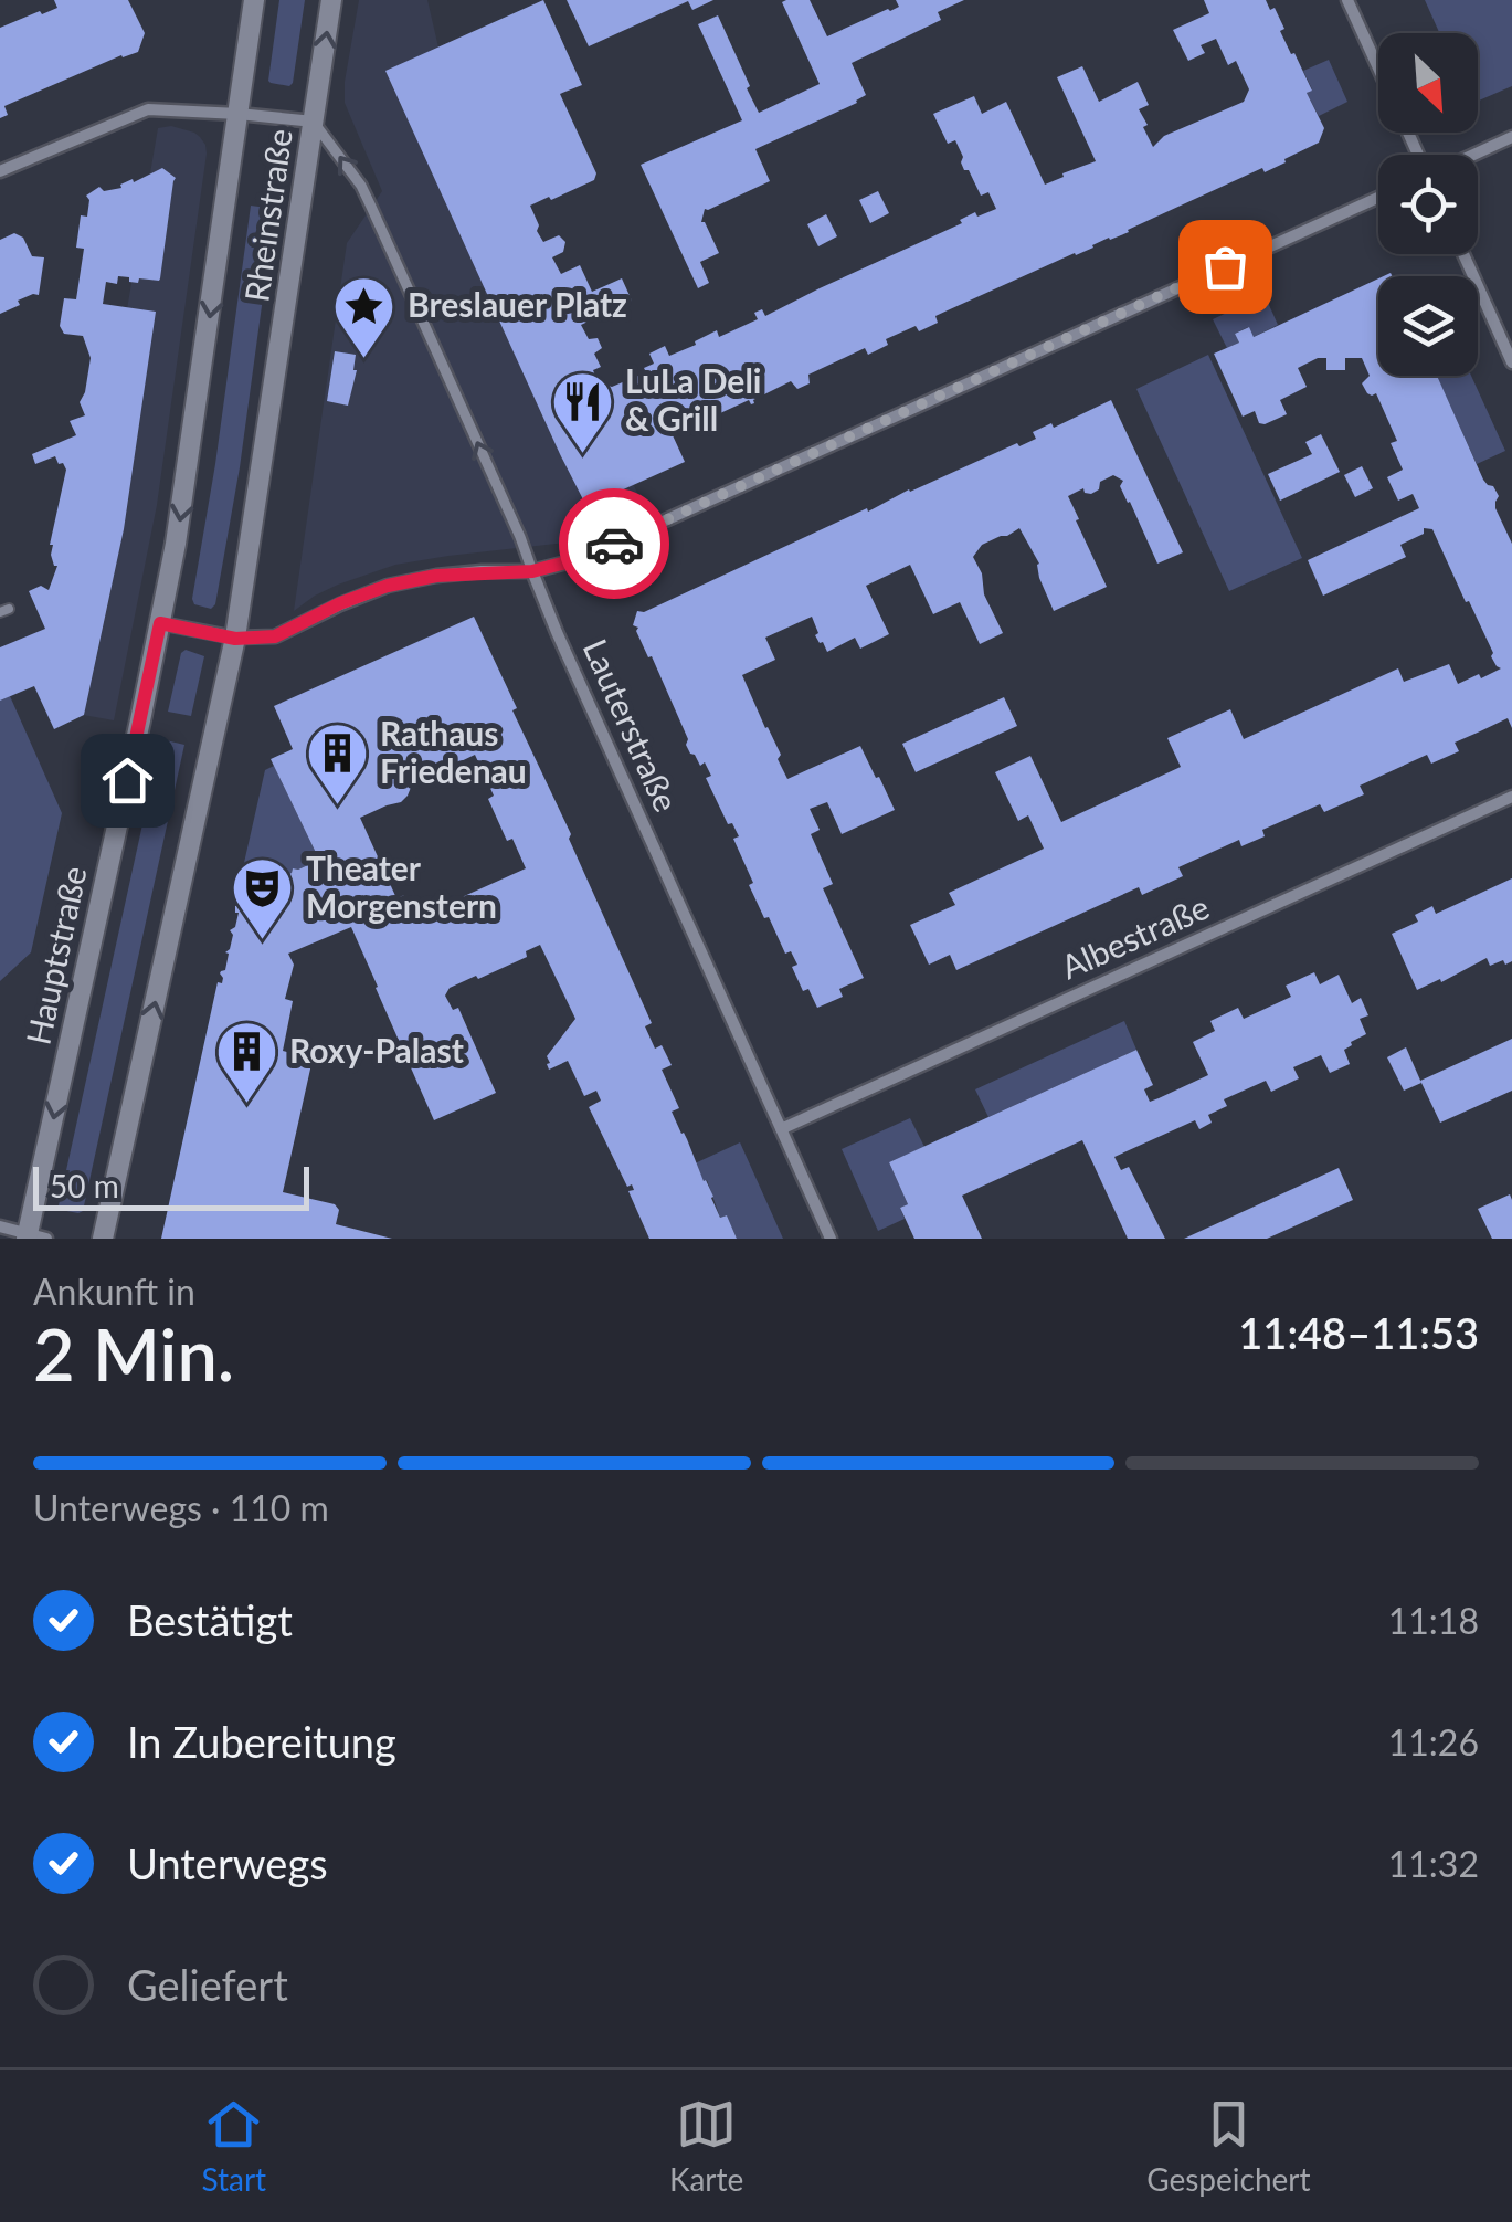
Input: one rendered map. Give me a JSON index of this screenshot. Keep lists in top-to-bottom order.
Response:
{
  "streets": {
    "street": [
      "Rheinstraße",
      "Lauterstraße",
      "Albestraße",
      "Hauptstraße"
    ]
  },
  "crossings": [
    ["Rheinstraße", "Lauterstraße"],
    ["Rheinstraße", "Hauptstraße"],
    ["Lauterstraße", "Albestraße"]
  ],
  "one_way": ["Lauterstraße"],
  "places": {
    "place": ["Breslauer Platz"],
    "restaurant": ["LuLa Deli & Grill"],
    "building": ["Rathaus Friedenau", "Roxy-Palast"],
    "theatre": ["Theater Morgenstern"]
  },
  "scale_bar": "50 m",
  "north": "bottom right",
  "page": {
    "scale": "50 m",
    "heading": ["2 Min.", "Ankunft in", "11:48–11:53"],
    "bar": "Unterwegs · 110 m",
    "list": [
      ["Bestätigt", "11:18"],
      ["In Zubereitung", "11:26"],
      ["Unterwegs", "11:32"],
      "Geliefert"
    ],
    "tabs": ["Start", "Karte", "Gespeichert"]
  }
}
